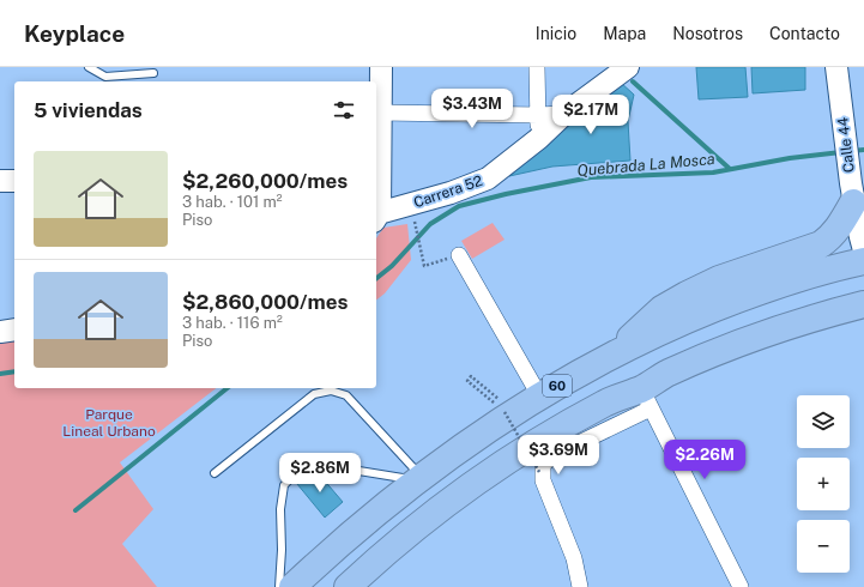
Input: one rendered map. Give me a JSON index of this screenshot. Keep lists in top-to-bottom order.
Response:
{
  "streets": {
    "highway": ["60"],
    "street": ["Calle 44", "Carrera 52"]
  },
  "crossings": [
    ["Calle 44", "60"]
  ],
  "water": ["Quebrada La Mosca"],
  "parks": ["Parque Lineal Urbano"],
  "page": {
    "header": "Keyplace",
    "nav": [
      "Inicio",
      "Mapa",
      "Nosotros",
      "Contacto"
    ],
    "heading": "5 viviendas",
    "price": [
      "$3.43M",
      "$2.17M",
      "$3.69M",
      "$2.26M",
      "$2.86M"
    ],
    "list": [
      {
        "name": "$2,260,000/mes",
        "note": "3 hab. · 101 m² · Piso"
      },
      {
        "name": "$2,860,000/mes",
        "note": "3 hab. · 116 m² · Piso"
      }
    ],
    "map_buttons": ["+", "−"]
  }
}
